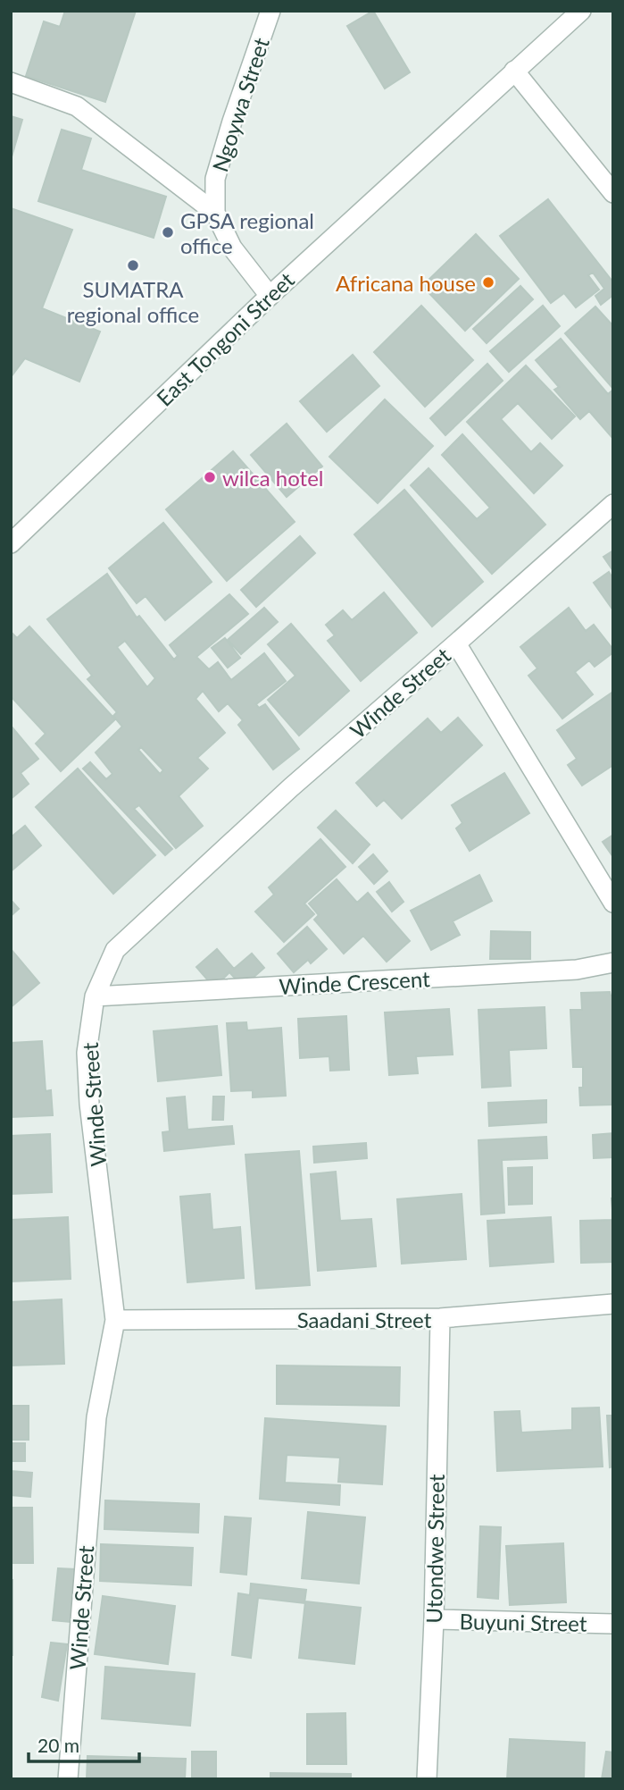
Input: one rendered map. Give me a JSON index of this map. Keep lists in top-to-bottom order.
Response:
{
  "streets": {
    "street": [
      "Ngoywa Street",
      "East Tongoni Street",
      "Winde Street",
      "Winde Crescent",
      "Saadani Street",
      "Utondwe Street",
      "Buyuni Street"
    ]
  },
  "crossings": [
    ["Ngoywa Street", "East Tongoni Street"],
    ["Winde Street", "Winde Crescent"],
    ["Winde Street", "Saadani Street"],
    ["Saadani Street", "Utondwe Street"],
    ["Utondwe Street", "Buyuni Street"]
  ],
  "places": [
    "GPSA regional office",
    "SUMATRA regional office",
    "Africana house",
    "wilca hotel"
  ],
  "scale_bar": "20 m"
}
